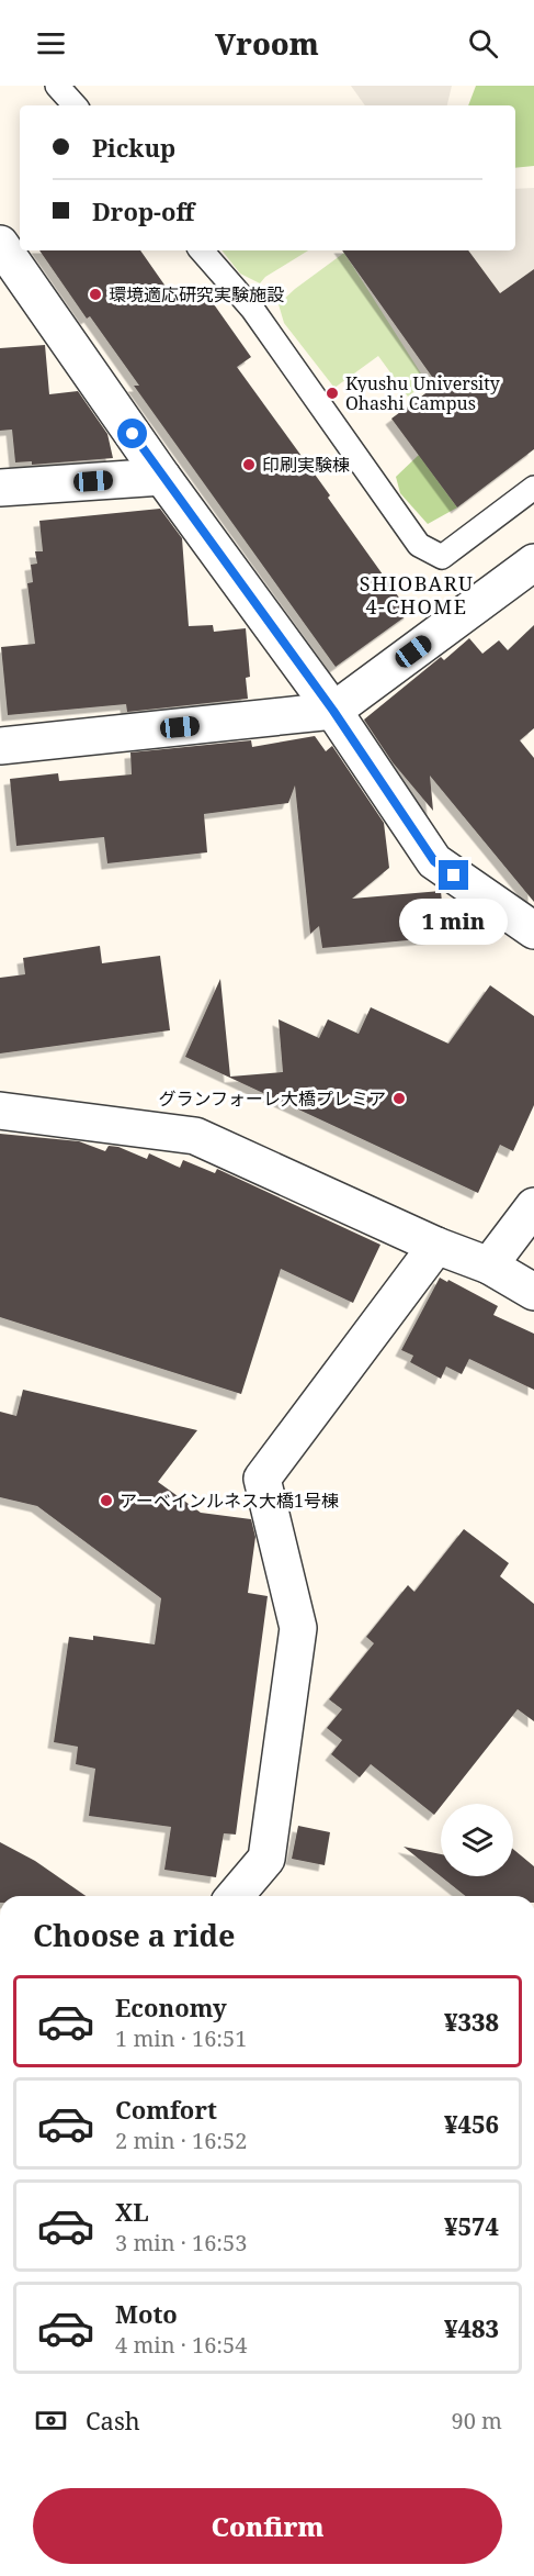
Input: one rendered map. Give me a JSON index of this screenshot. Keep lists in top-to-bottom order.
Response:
{
  "districts": ["SHIOBARU 4-CHOME"],
  "places": [
    "環境適応研究実験施設",
    "Kyushu University Ohashi Campus",
    "印刷実験棟",
    "グランフォーレ大橋プレミア",
    "アーベインルネス大橋1号棟"
  ],
  "page": {
    "header": "Vroom",
    "banner": ["Pickup", "Drop-off"],
    "bubble": "1 min",
    "heading": "Choose a ride",
    "list": [
      {
        "name": "Economy",
        "note": "1 min · 16:51",
        "value": "¥338"
      },
      {
        "name": "Comfort",
        "note": "2 min · 16:52",
        "value": "¥456"
      },
      {
        "name": "XL",
        "note": "3 min · 16:53",
        "value": "¥574"
      },
      {
        "name": "Moto",
        "note": "4 min · 16:54",
        "value": "¥483"
      }
    ],
    "pay": ["Cash", "90 m"],
    "buttons": "Confirm"
  }
}
